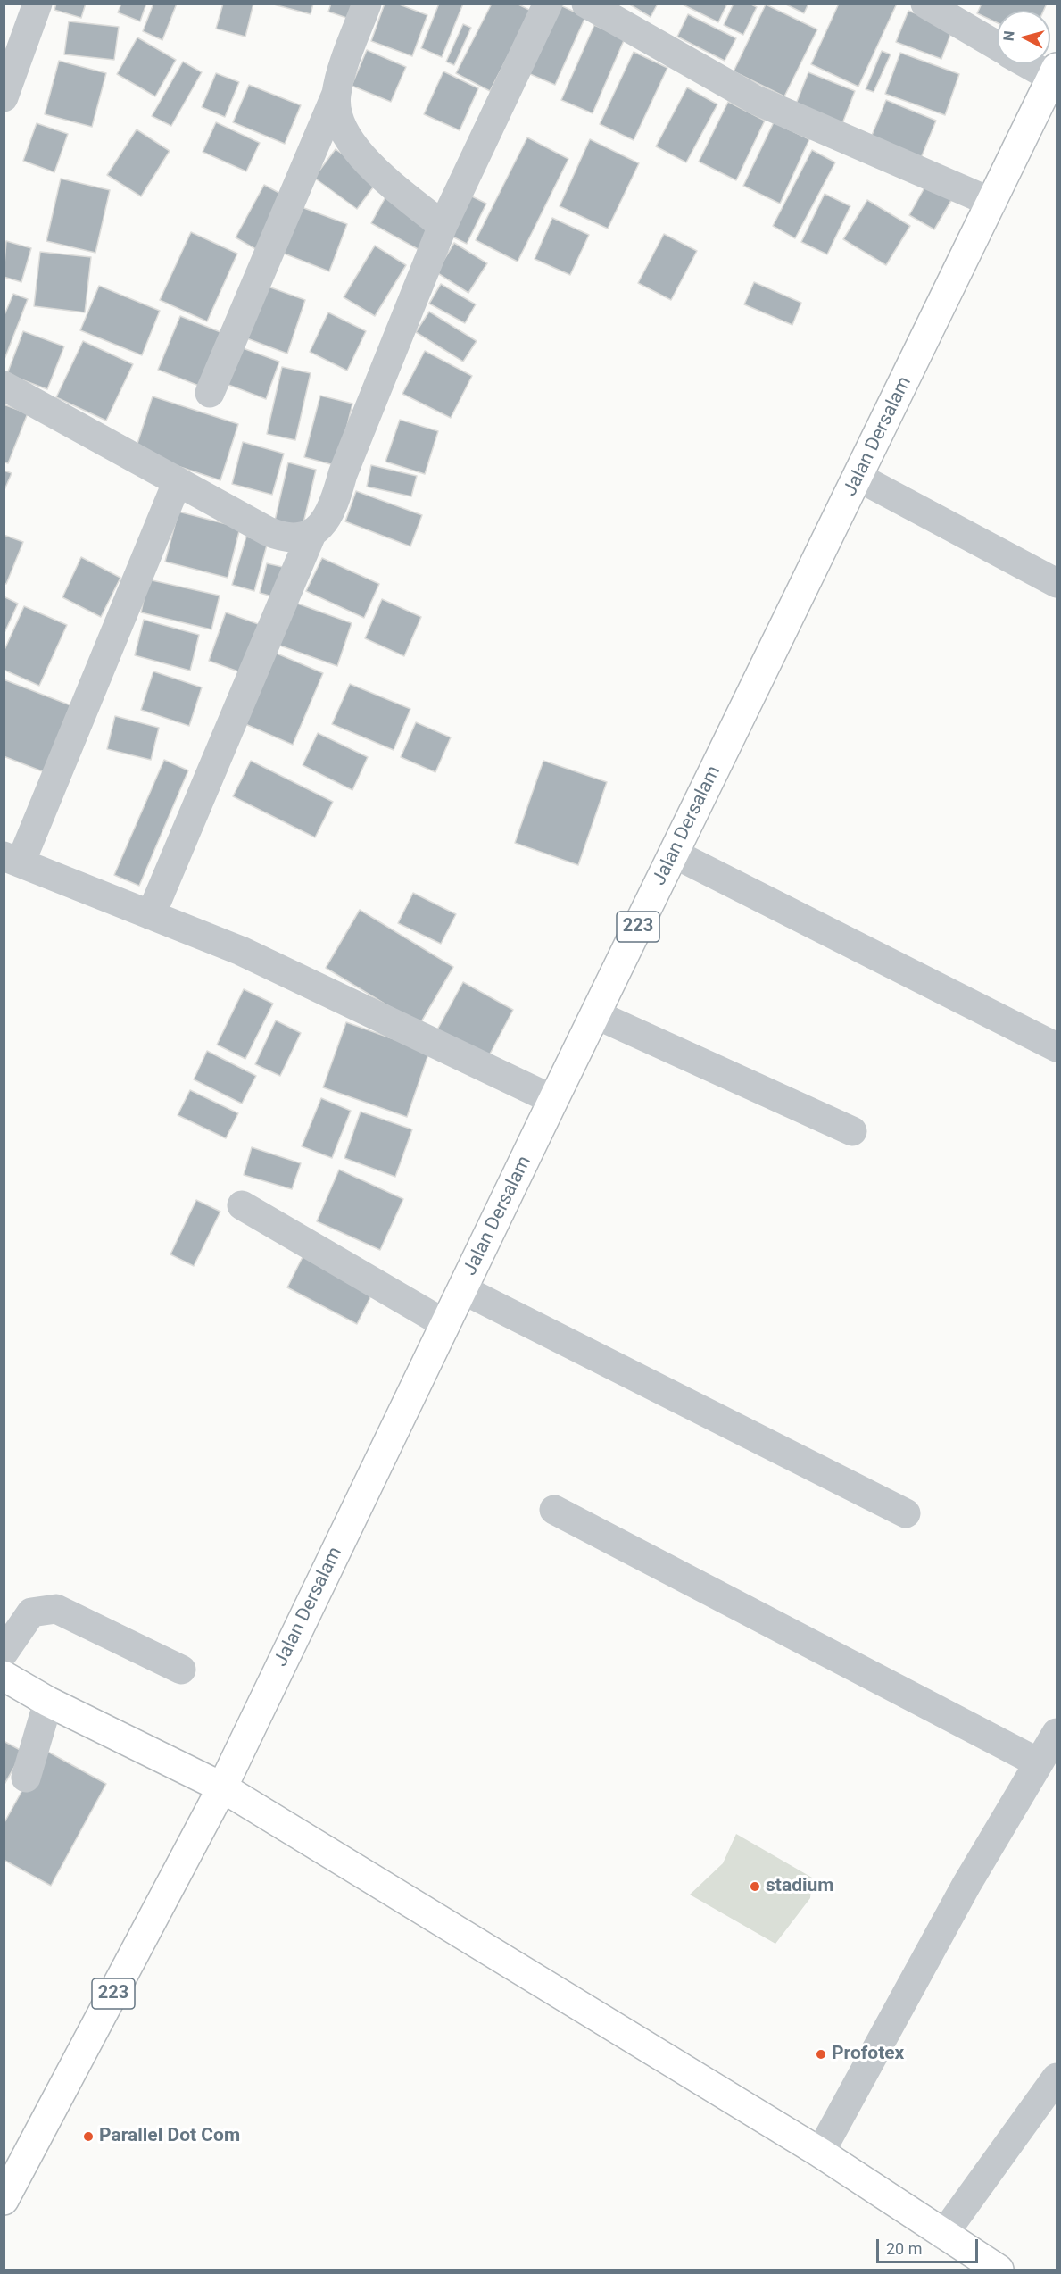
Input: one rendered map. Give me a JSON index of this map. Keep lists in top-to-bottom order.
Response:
{
  "streets": {
    "main road": ["Jalan Dersalam", "223"]
  },
  "crossings": [
    ["Jalan Dersalam", "223"]
  ],
  "places": ["stadium", "Profotex", "Parallel Dot Com"],
  "scale_bar": "20 m",
  "north": "left"
}
